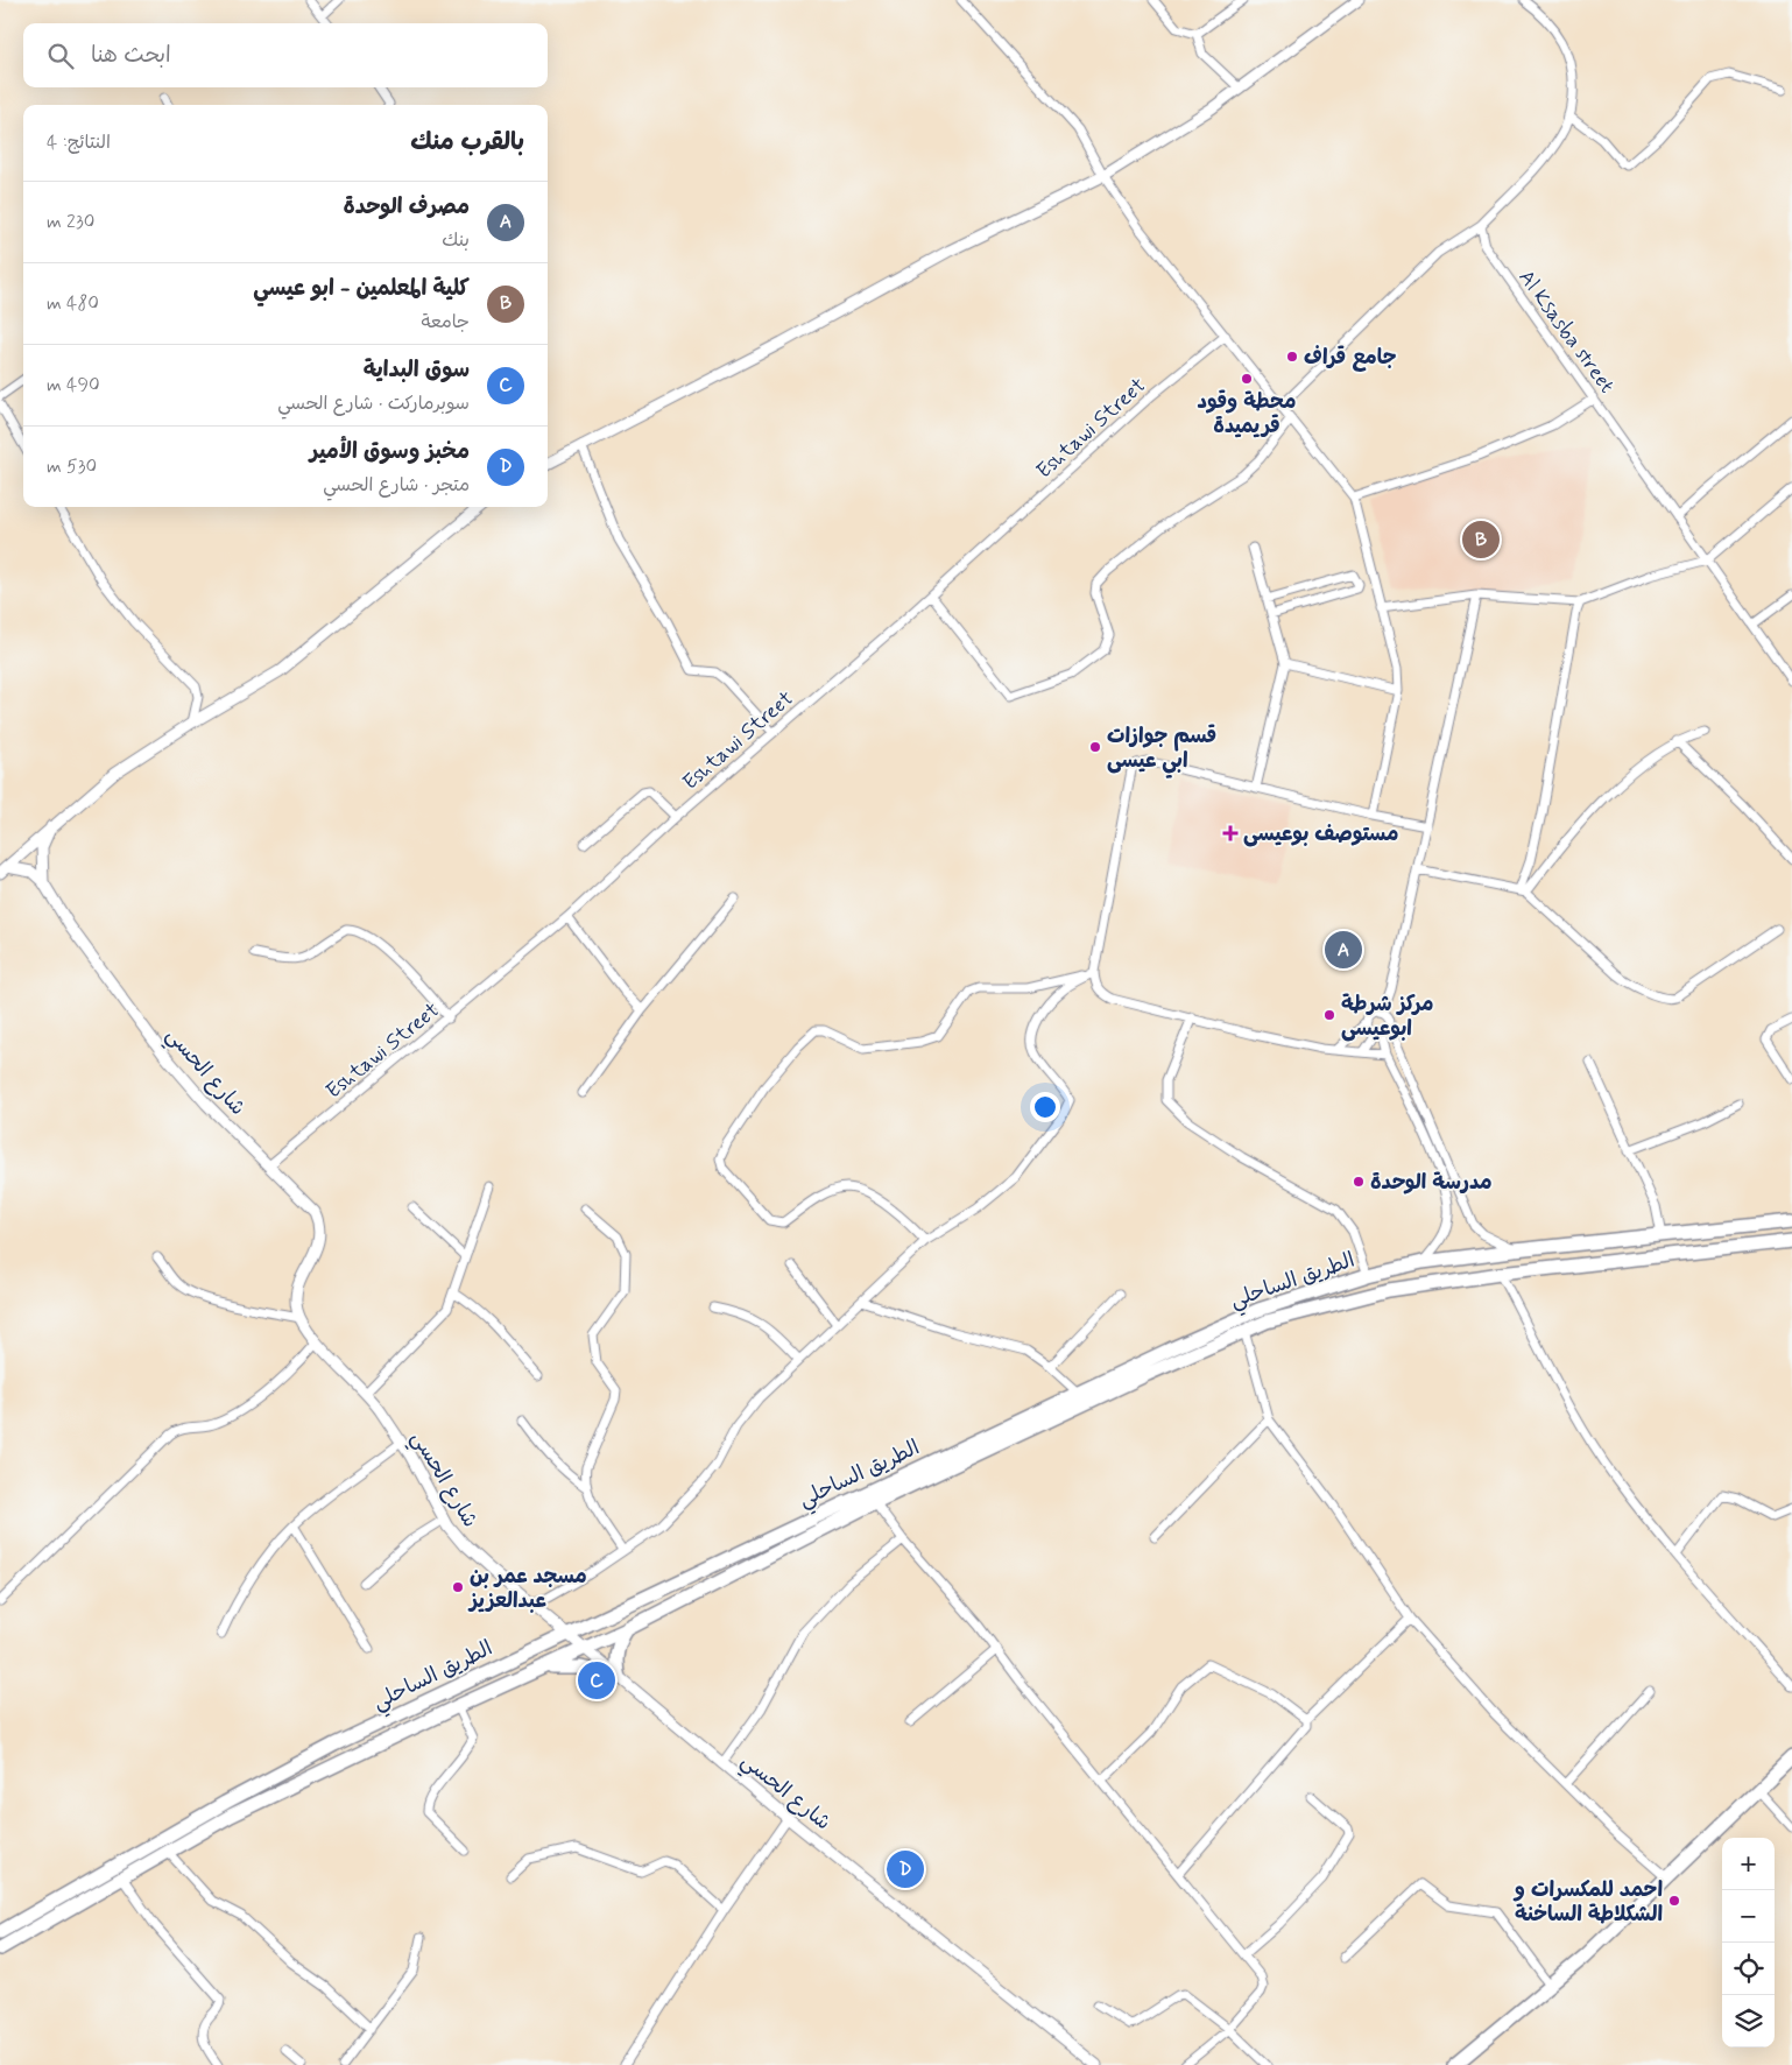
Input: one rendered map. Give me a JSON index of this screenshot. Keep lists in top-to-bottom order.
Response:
{
  "streets": {
    "main road": ["الطريق الساحلي"],
    "street": ["Al Ksasba street", "Eshtawi Street", "شارع الحسي"]
  },
  "crossings": [
    ["Eshtawi Street", "شارع الحسي"],
    ["شارع الحسي", "الطريق الساحلي"]
  ],
  "places": {
    "other": [
      "جامع قراف",
      "محطة وقود قريميدة",
      "قسم جوازات ابي عيسى",
      "مركز شرطة ابوعيسى",
      "مدرسة الوحدة",
      "مسجد عمر بن عبدالعزيز",
      "احمد للمكسرات و الشكلاطة الساخنة"
    ],
    "health": ["مستوصف بوعيسى"]
  },
  "page": {
    "search": "ابحث هنا",
    "heading": ["بالقرب منك", "النتائج: 4"],
    "list": [
      {
        "mark": "A",
        "name": "مصرف الوحدة",
        "note": "بنك",
        "value": "230 m"
      },
      {
        "mark": "B",
        "name": "كلية المعلمين - ابو عيسي",
        "note": "جامعة",
        "value": "480 m"
      },
      {
        "mark": "C",
        "name": "سوق البداية",
        "note": "سوبرماركت · شارع الحسي",
        "value": "490 m"
      },
      {
        "mark": "D",
        "name": "مخبز وسوق الأمير",
        "note": "متجر · شارع الحسي",
        "value": "530 m"
      }
    ],
    "pins": [
      "B",
      "A",
      "C",
      "D"
    ],
    "map_buttons": ["+", "−"]
  }
}
